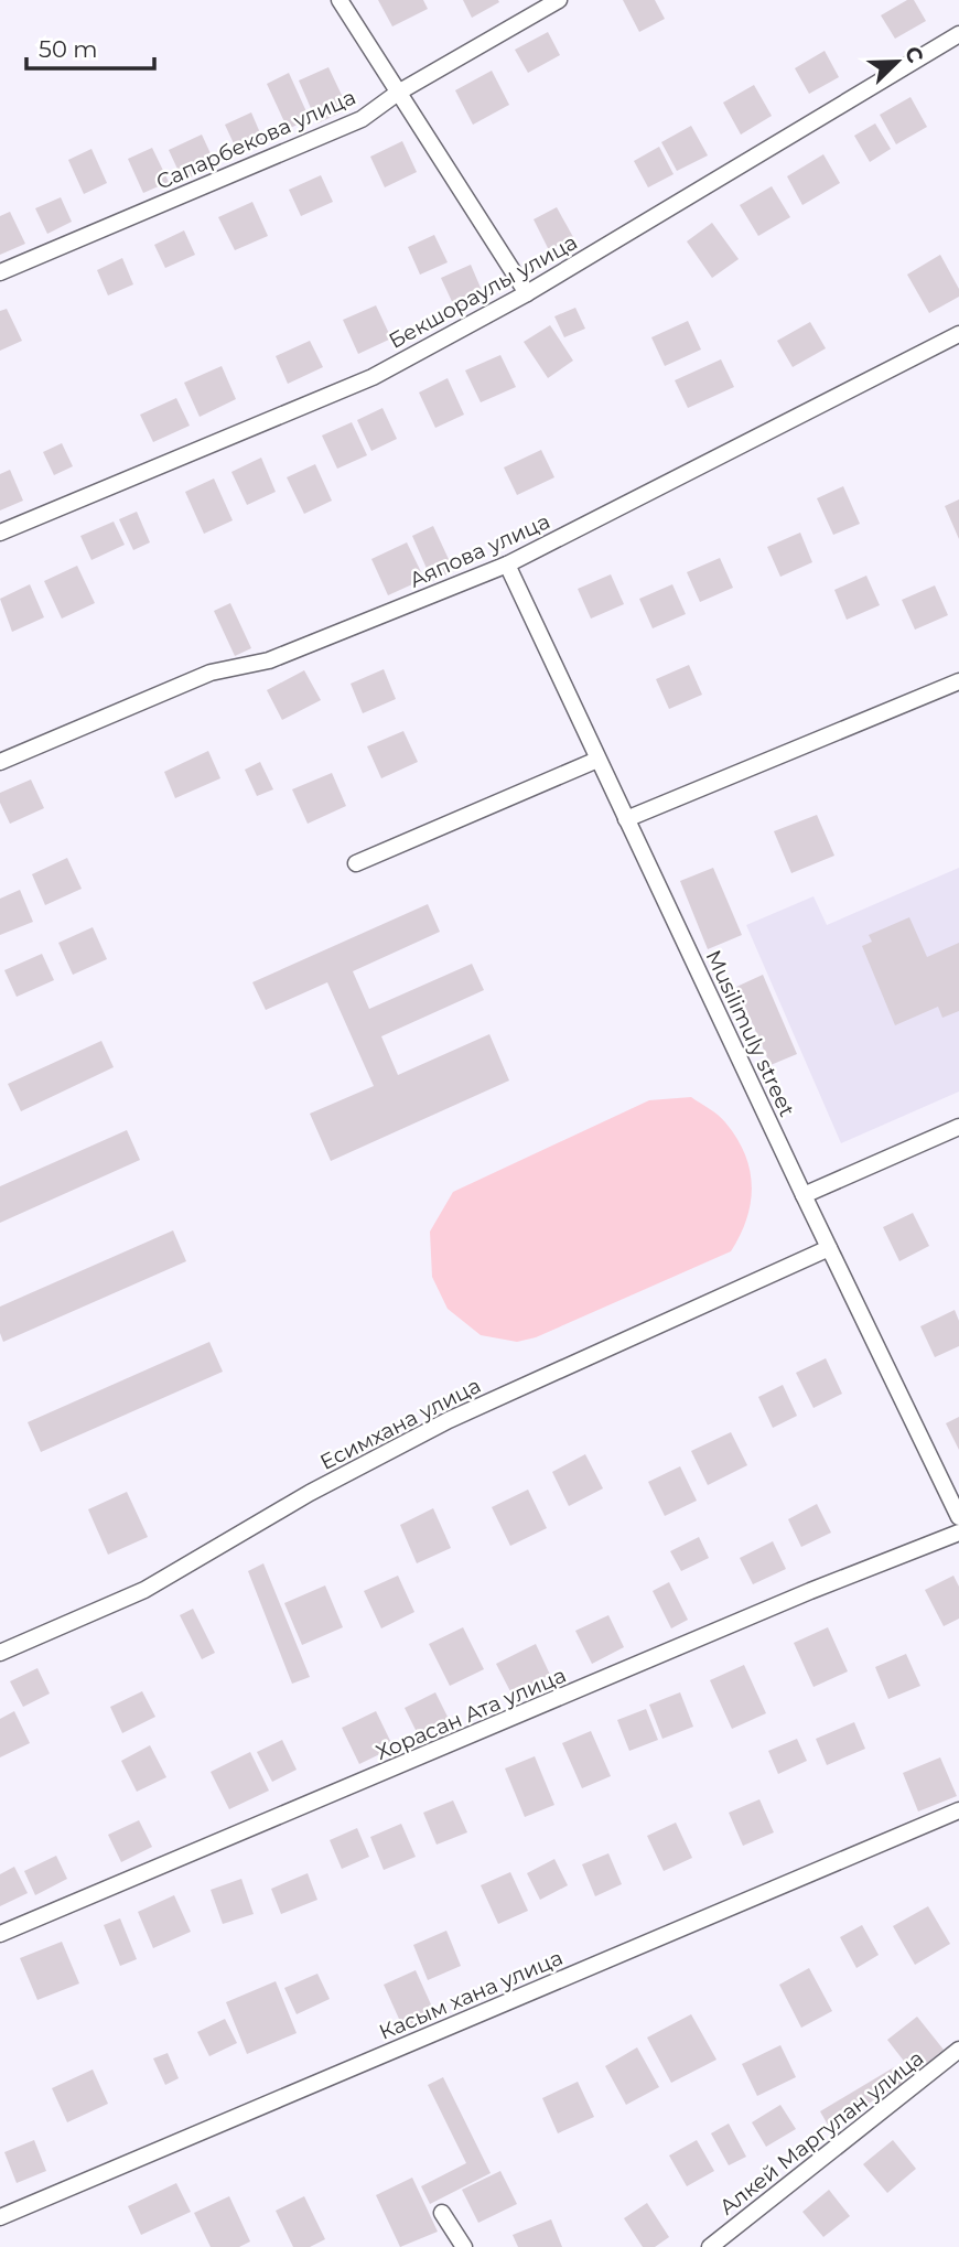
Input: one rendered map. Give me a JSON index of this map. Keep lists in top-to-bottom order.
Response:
{
  "streets": {
    "street": [
      "Сапарбекова улица",
      "Бекшораулы улица",
      "Аяпова улица",
      "Musilimuly street",
      "Есимхана улица",
      "Хорасан Ата улица",
      "Касым хана улица",
      "Алкей Маргулан улица"
    ]
  },
  "crossings": [
    ["Аяпова улица", "Musilimuly street"],
    ["Musilimuly street", "Есимхана улица"]
  ],
  "scale_bar": "50 m",
  "north": "top right"
}
